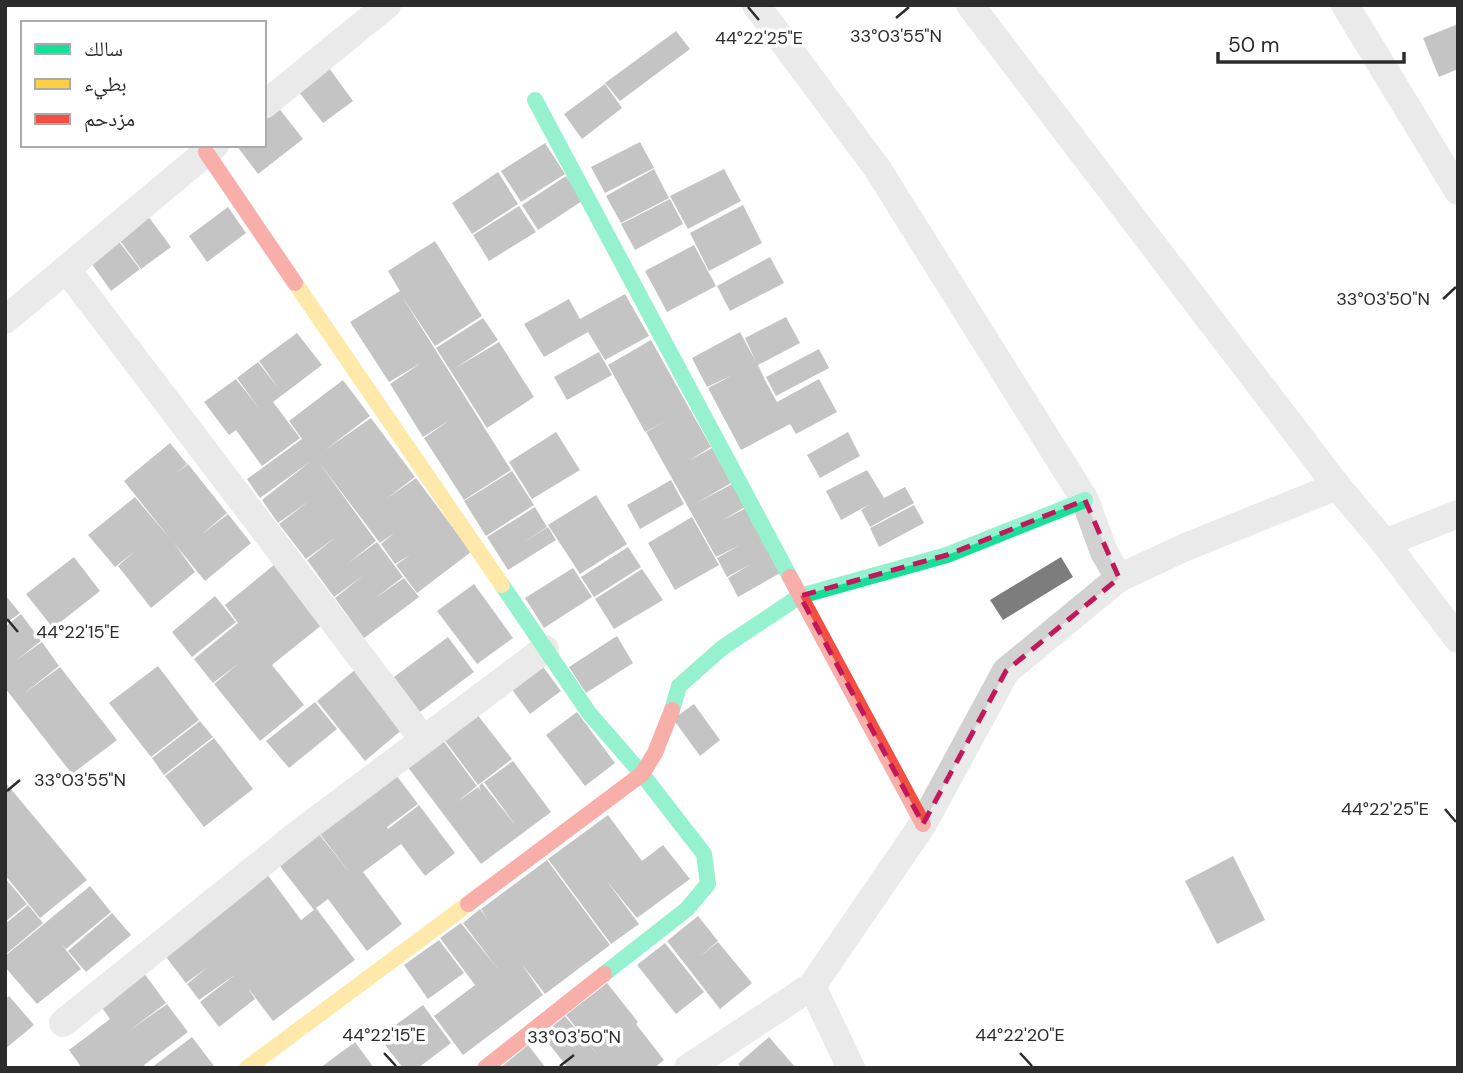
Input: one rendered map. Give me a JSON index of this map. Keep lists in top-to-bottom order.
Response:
{
  "legend": ["سالك", "بطيء", "مزدحم"],
  "scale_bar": "50 m",
  "coordinates": [
    "33°03'55\"N",
    "44°22'25\"E",
    "33°03'50\"N",
    "44°22'15\"E",
    "44°22'20\"E"
  ]
}
